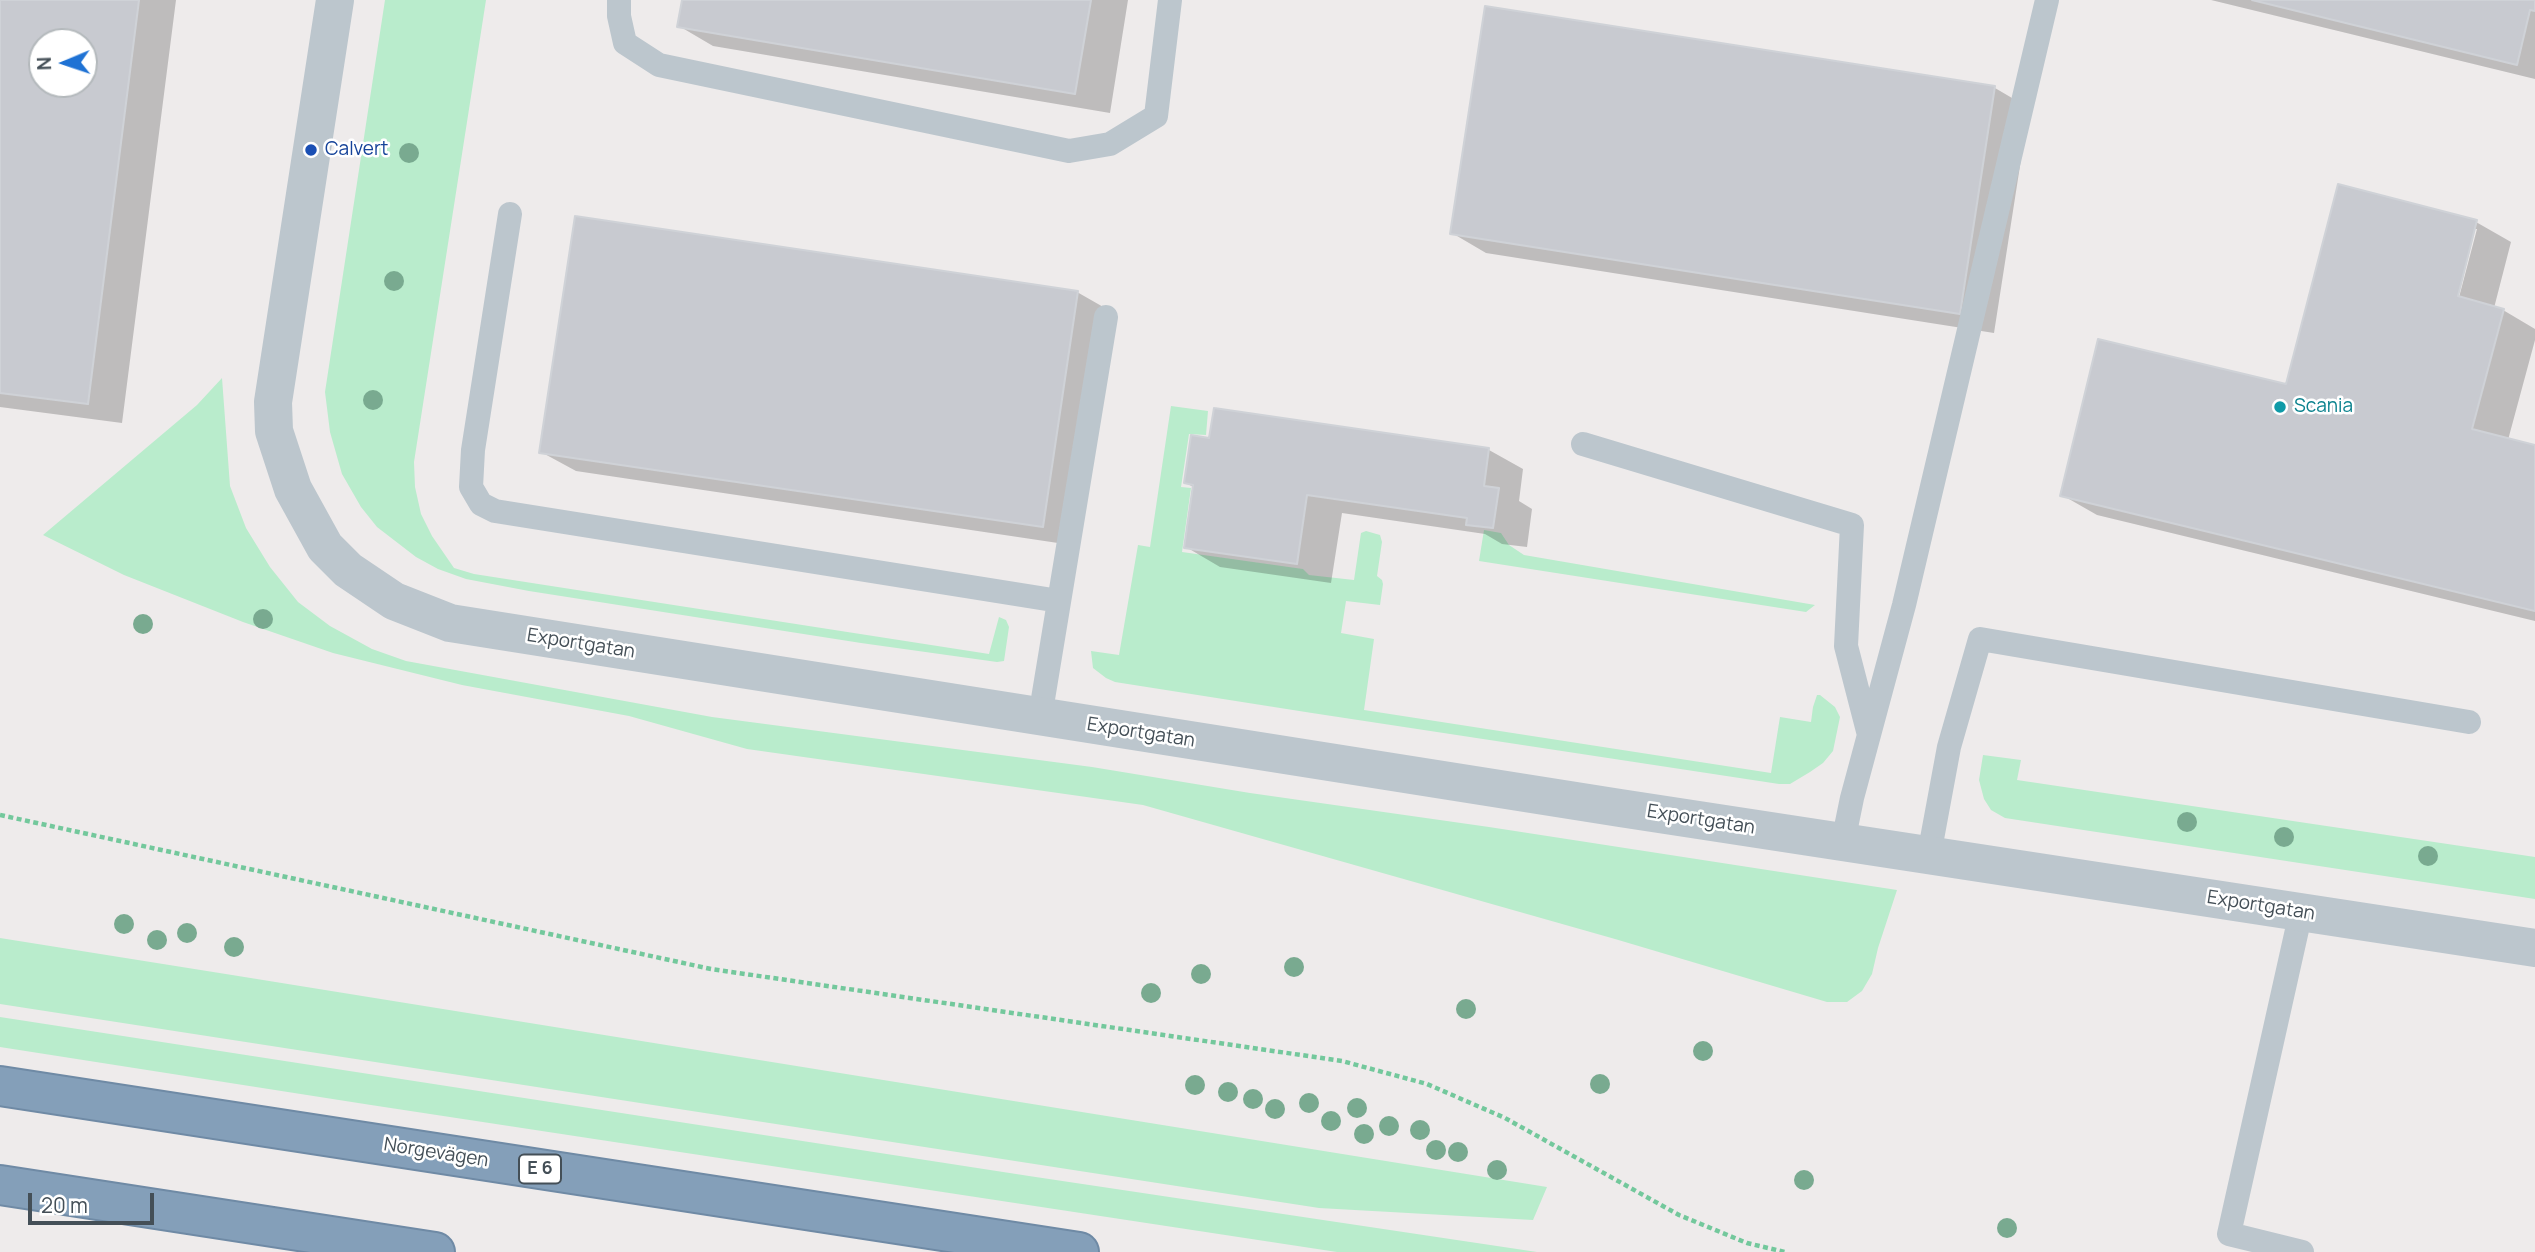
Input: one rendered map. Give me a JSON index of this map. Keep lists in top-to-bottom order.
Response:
{
  "streets": {
    "highway": ["Norgevägen", "E 6"],
    "street": ["Exportgatan"]
  },
  "places": ["Calvert", "Scania"],
  "scale_bar": "20 m",
  "north": "left"
}
